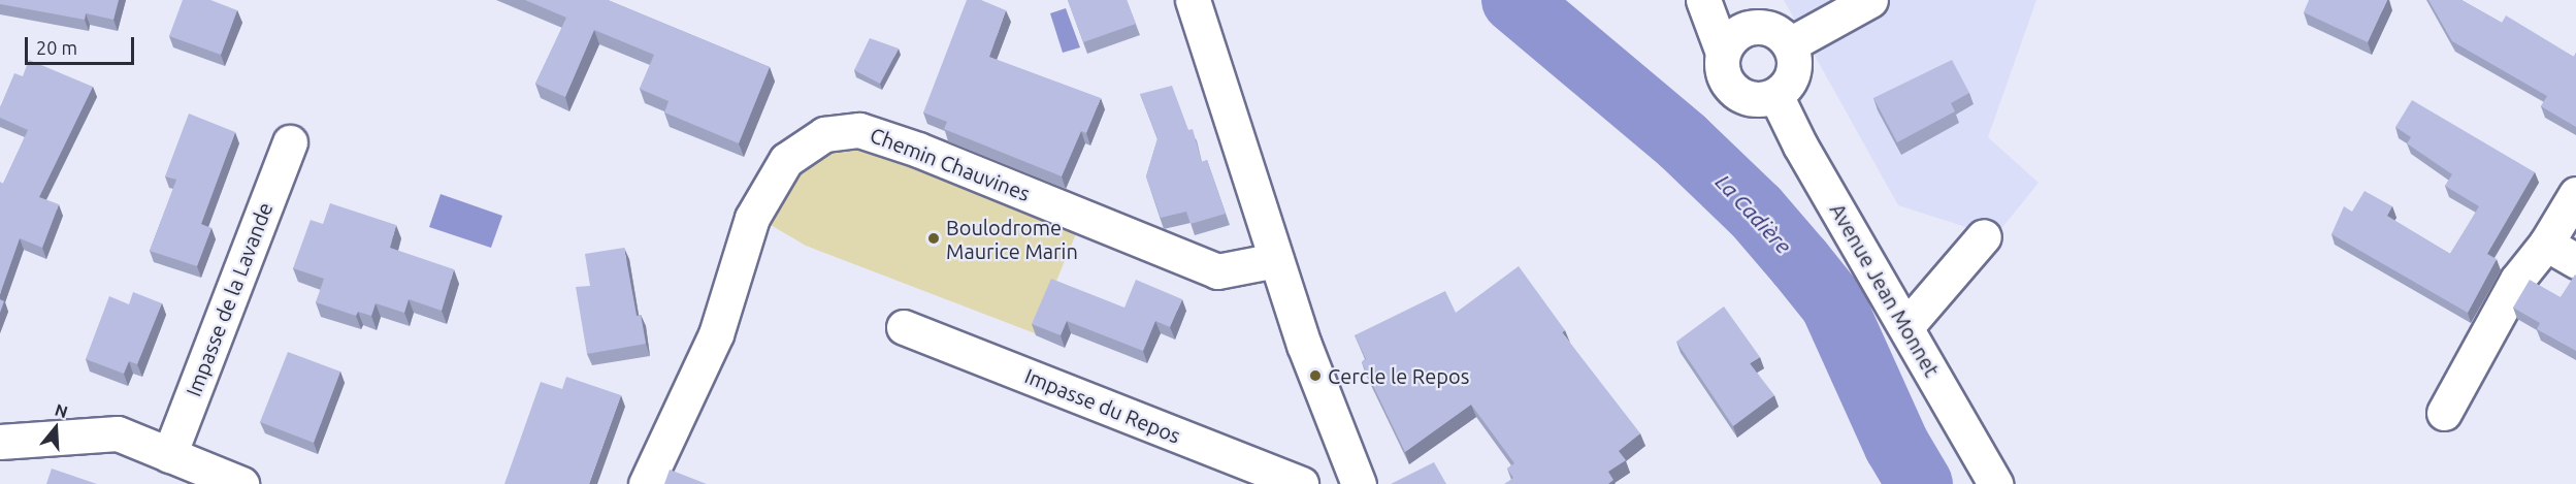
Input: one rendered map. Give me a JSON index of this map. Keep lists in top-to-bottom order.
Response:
{
  "streets": {
    "street": [
      "Chemin Chauvines",
      "Avenue Jean Monnet",
      "Impasse de la Lavande",
      "Impasse du Repos"
    ]
  },
  "water": ["La Cadière"],
  "places": ["Boulodrome Maurice Marin", "Cercle le Repos"],
  "scale_bar": "20 m",
  "north": "top"
}
